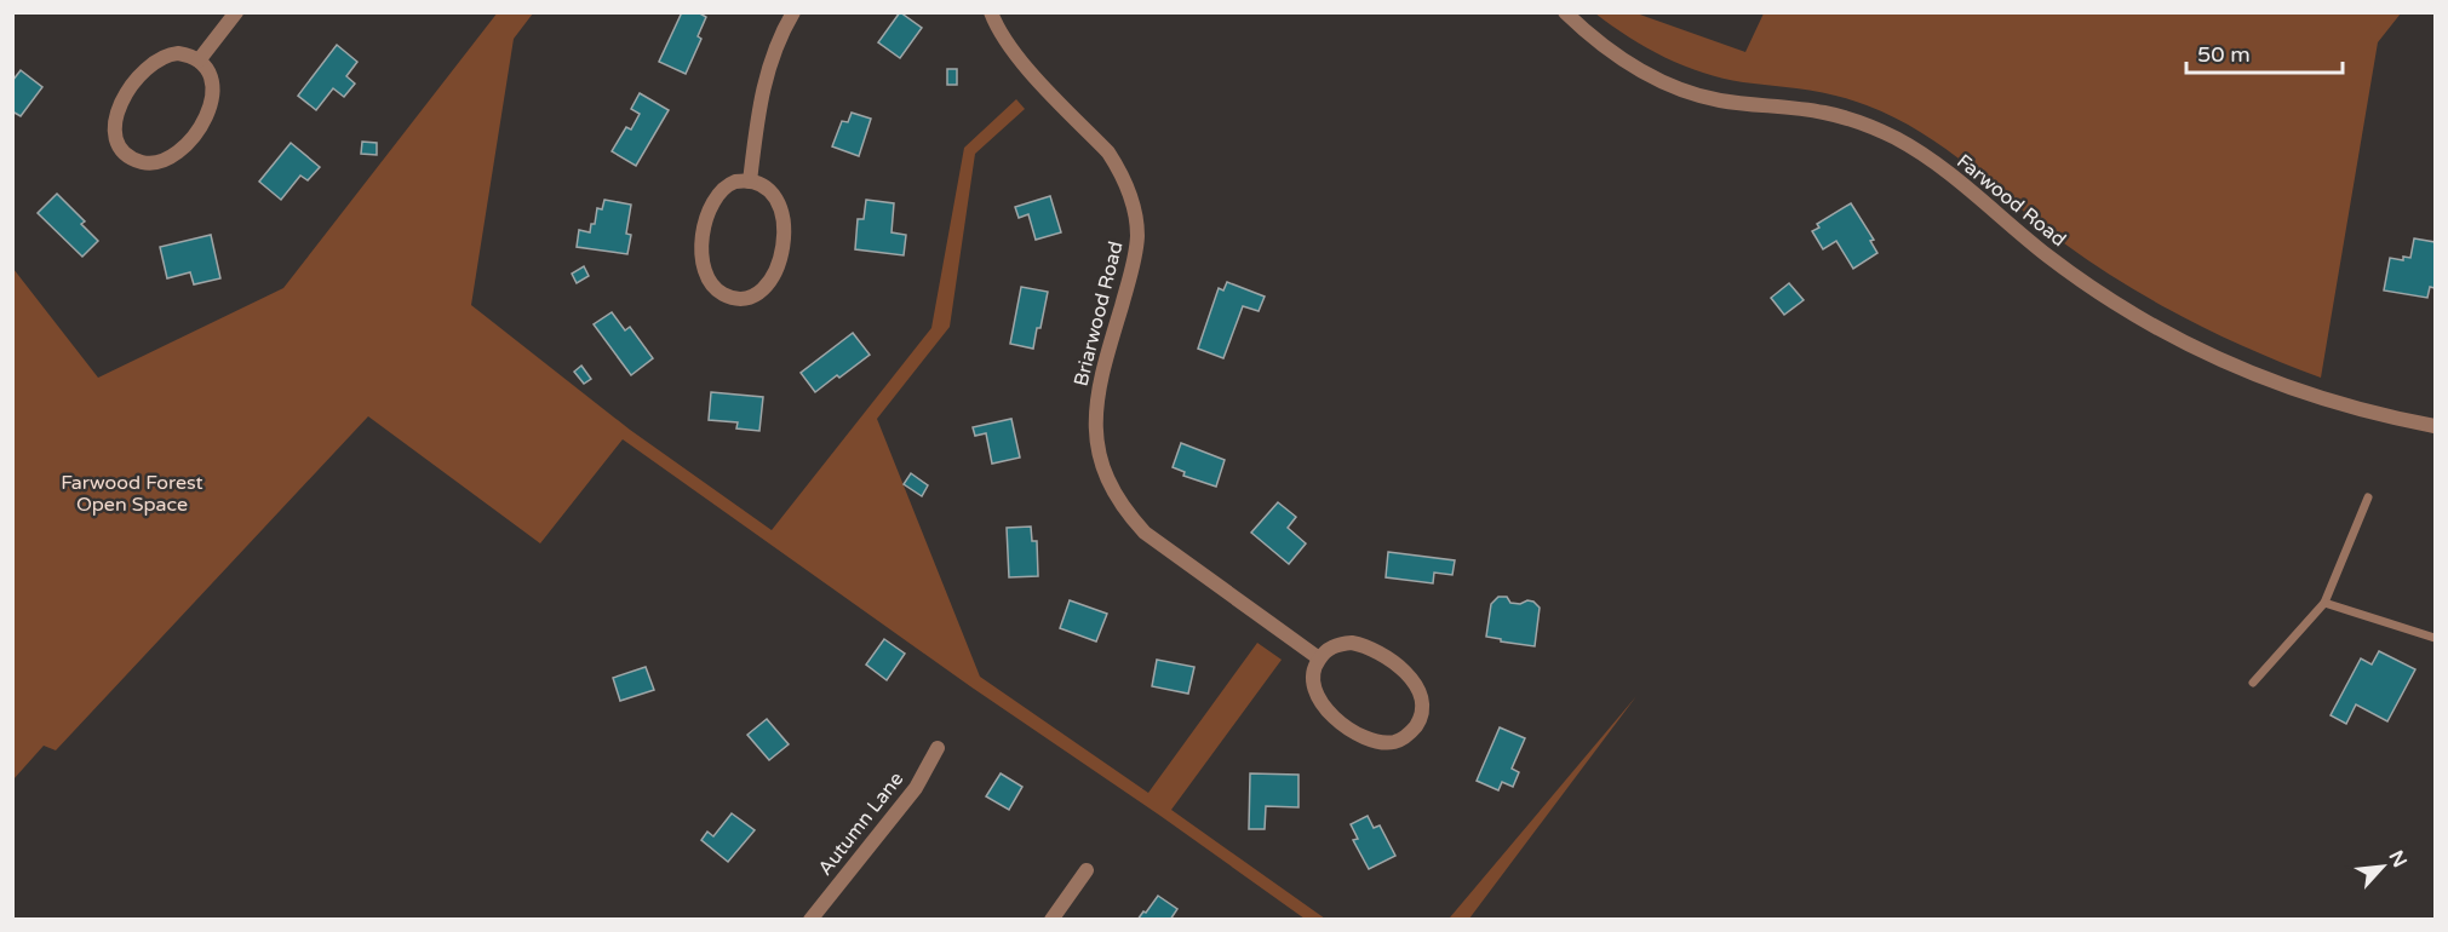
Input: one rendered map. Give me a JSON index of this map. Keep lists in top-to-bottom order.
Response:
{
  "streets": {
    "street": ["Farwood Road", "Briarwood Road", "Autumn Lane"]
  },
  "parks": ["Farwood Forest Open Space"],
  "scale_bar": "50 m",
  "north": "top right"
}
